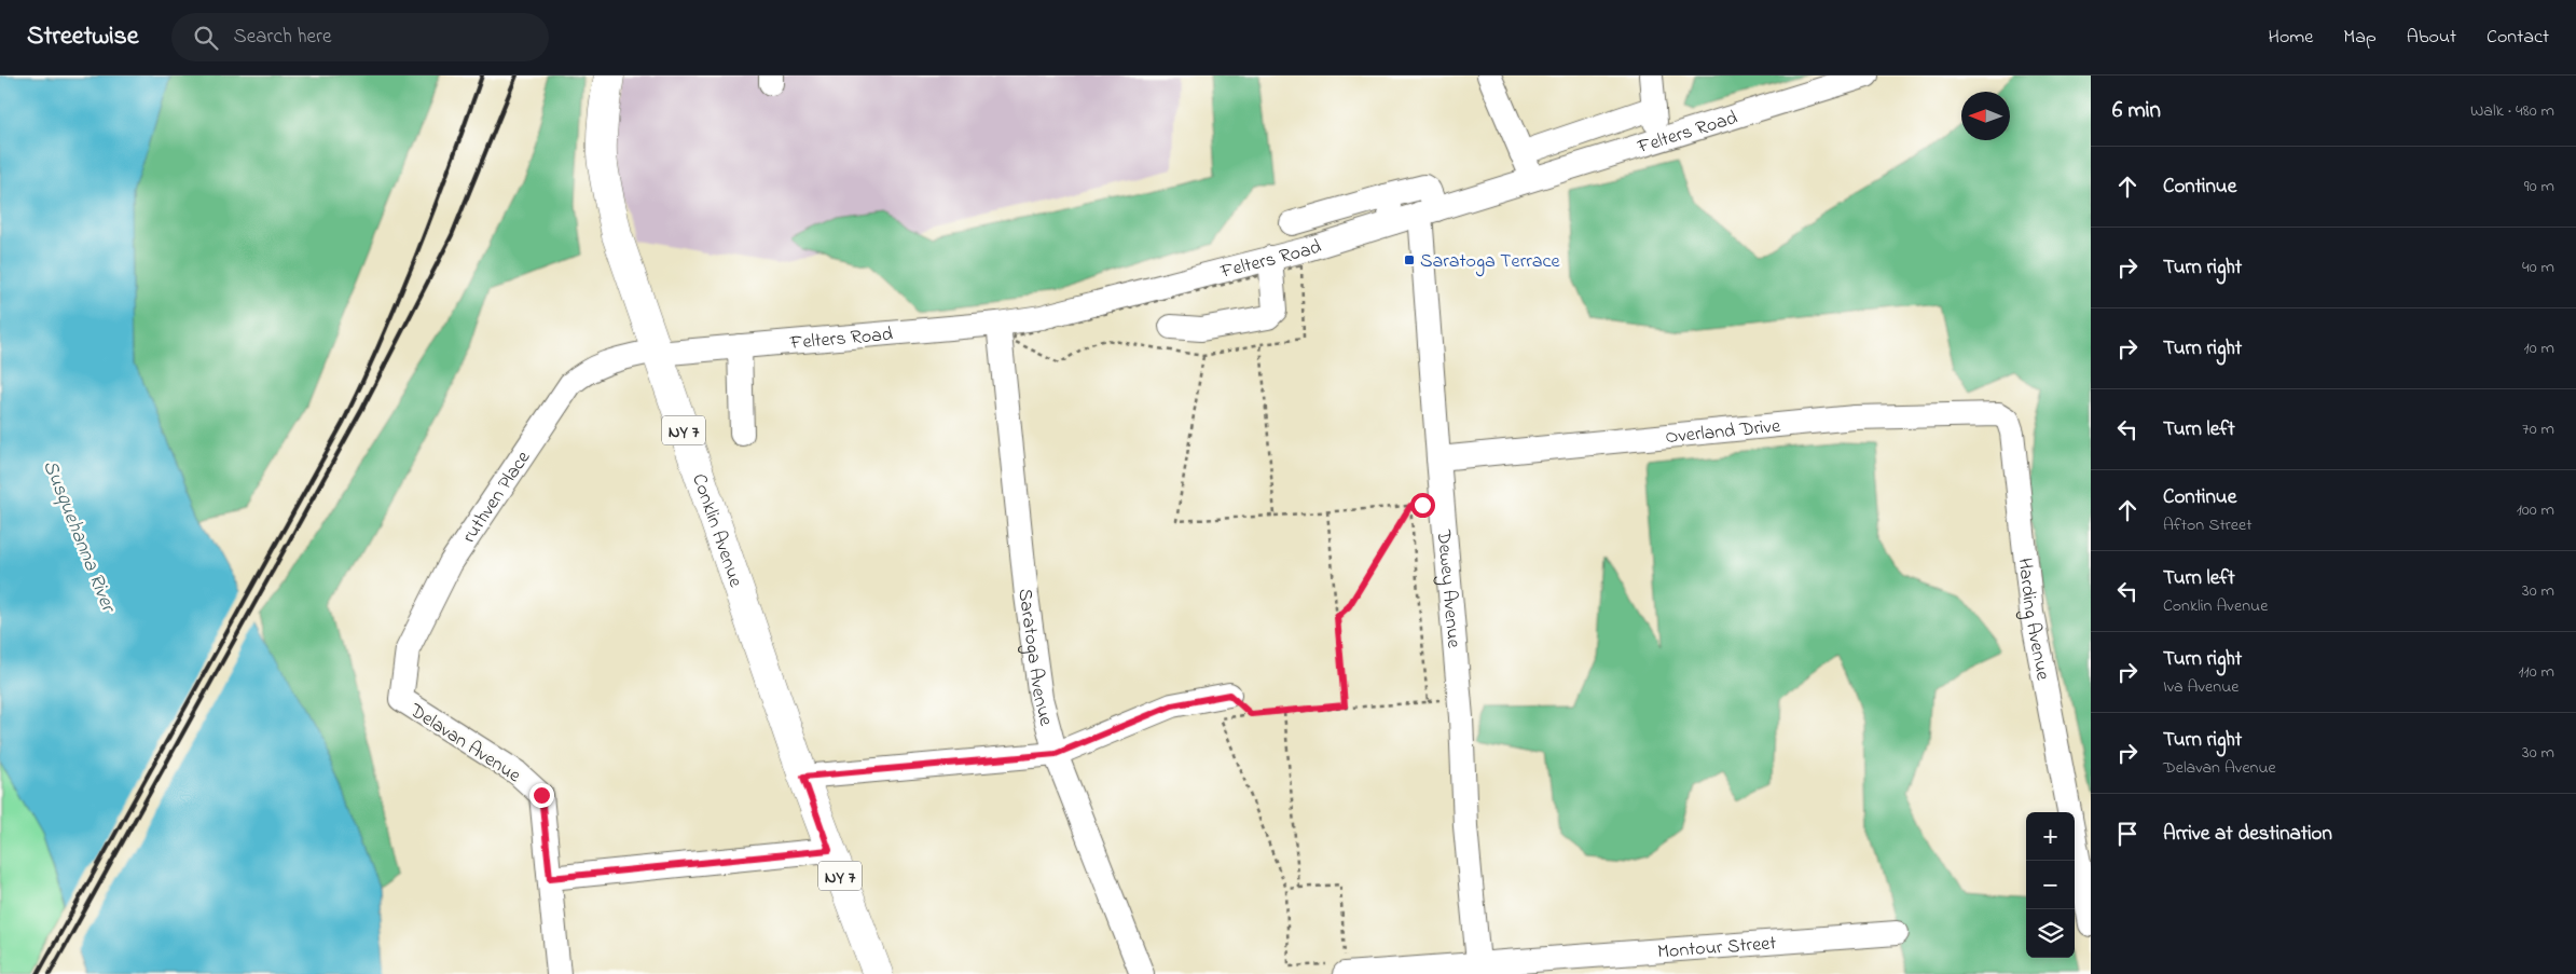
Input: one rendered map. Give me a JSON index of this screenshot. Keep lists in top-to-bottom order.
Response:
{
  "streets": {
    "main road": ["NY 7", "Conklin Avenue"],
    "street": [
      "Felters Road",
      "Overland Drive",
      "ruthven Place",
      "Dewey Avenue",
      "Harding Avenue",
      "Saratoga Avenue",
      "Delavan Avenue",
      "Montour Street"
    ]
  },
  "crossings": [
    ["Felters Road", "ruthven Place"],
    ["Felters Road", "Conklin Avenue"],
    ["Felters Road", "Dewey Avenue"],
    ["Felters Road", "Saratoga Avenue"],
    ["Overland Drive", "Dewey Avenue"],
    ["Overland Drive", "Harding Avenue"],
    ["ruthven Place", "Conklin Avenue"],
    ["ruthven Place", "Delavan Avenue"],
    ["Dewey Avenue", "Montour Street"]
  ],
  "water": ["Susquehanna River"],
  "places": {
    "transit": ["Saratoga Terrace"]
  },
  "north": "left",
  "page": {
    "header": "Streetwise",
    "search": "Search here",
    "nav": [
      "Home",
      "Map",
      "About",
      "Contact"
    ],
    "heading": ["6 min", "Walk · 480 m"],
    "list": [
      ["Continue", "90 m"],
      ["Turn right", "40 m"],
      ["Turn right", "10 m"],
      ["Turn left", "70 m"],
      ["Continue", "Afton Street", "100 m"],
      ["Turn left", "Conklin Avenue", "30 m"],
      ["Turn right", "Iva Avenue", "110 m"],
      ["Turn right", "Delavan Avenue", "30 m"],
      "Arrive at destination"
    ],
    "map_buttons": ["+", "−"]
  }
}
